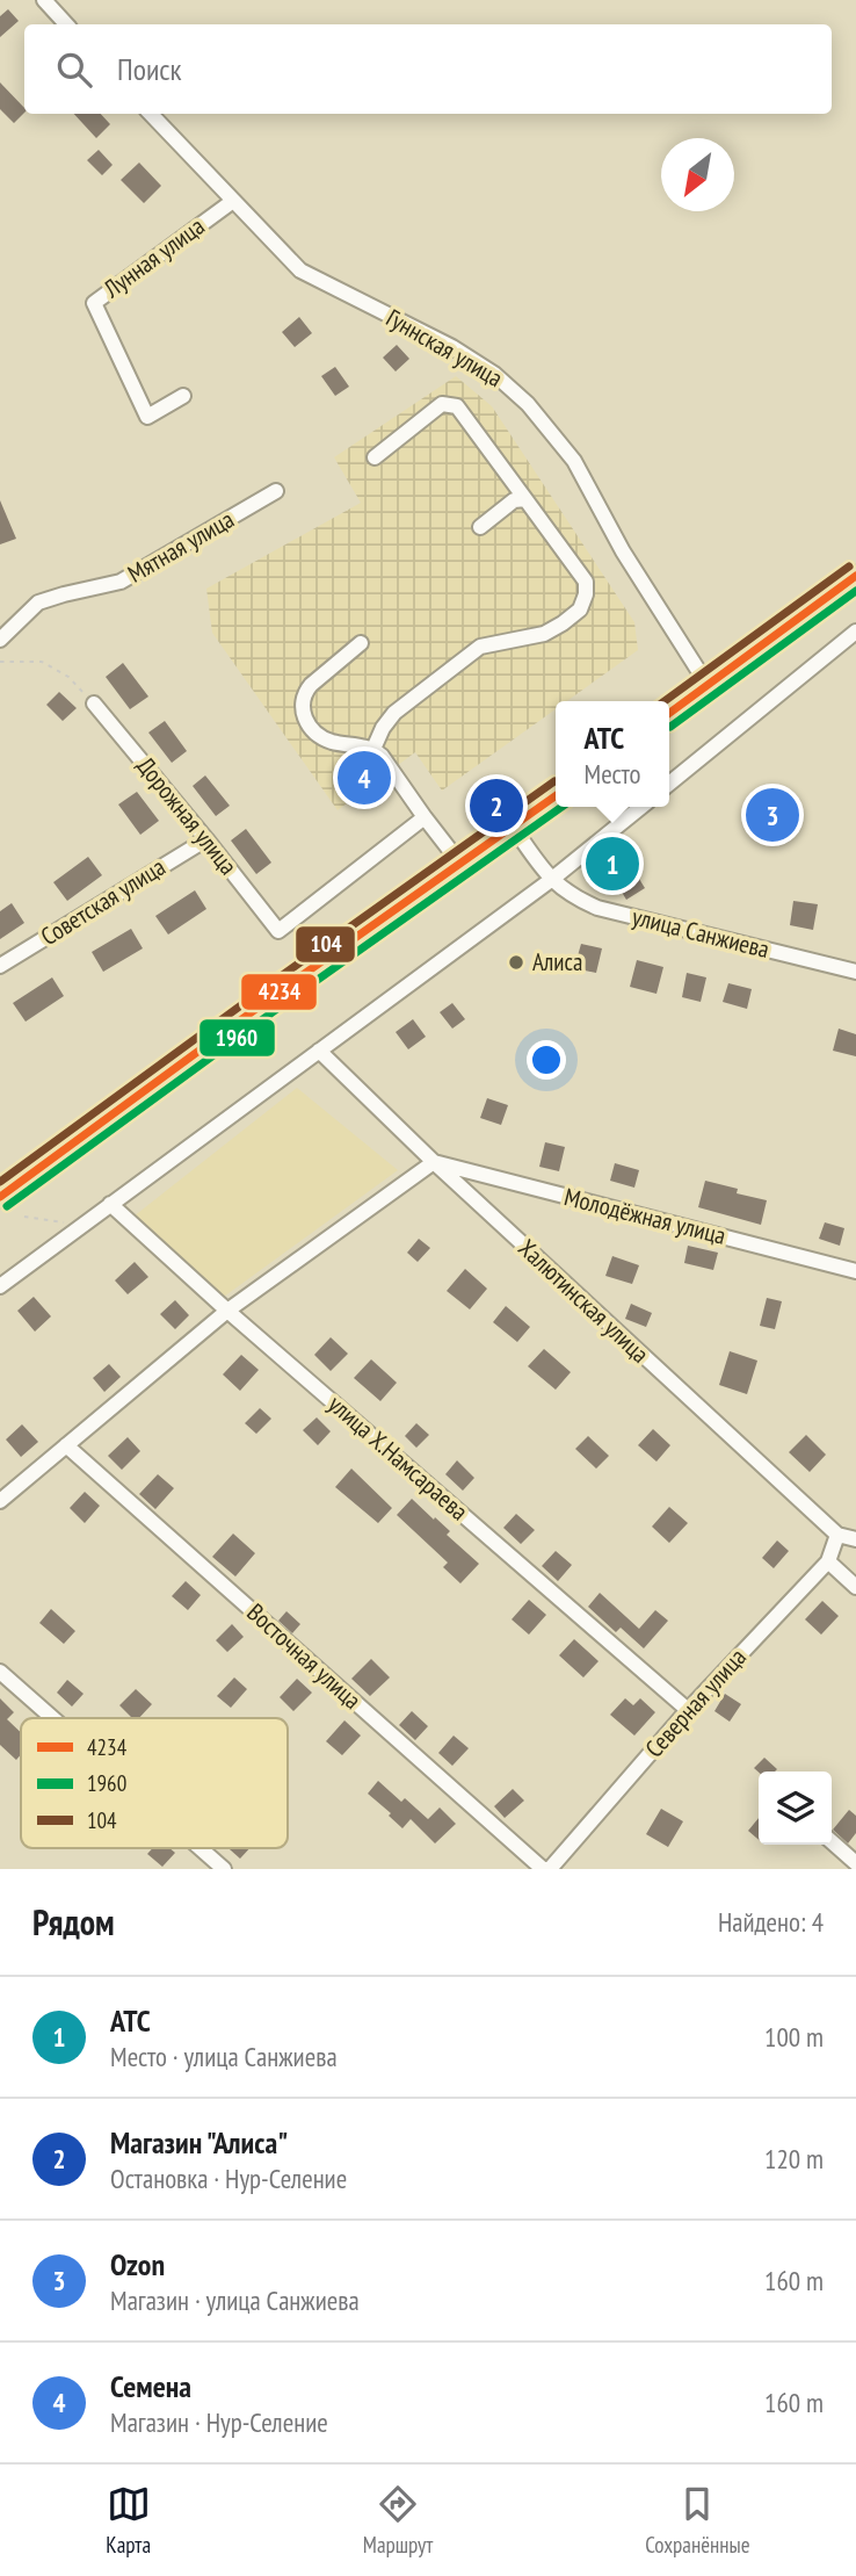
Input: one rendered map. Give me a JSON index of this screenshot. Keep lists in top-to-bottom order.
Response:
{
  "streets": {
    "street": [
      "Лунная улица",
      "Гуннская улица",
      "Мятная улица",
      "Дорожная улица",
      "Советская улица",
      "улица Санжиева",
      "Молодёжная улица",
      "Халютинская улица",
      "улица Х.Намсараева",
      "Восточная улица",
      "Северная улица"
    ]
  },
  "crossings": [
    ["Лунная улица", "Гуннская улица"],
    ["Дорожная улица", "Советская улица"],
    ["Молодёжная улица", "Халютинская улица"],
    ["Халютинская улица", "Северная улица"],
    ["улица Х.Намсараева", "Северная улица"]
  ],
  "places": ["Алиса"],
  "lines": ["transit line 104", "transit line 4234", "transit line 1960"],
  "legend": ["4234", "1960", "104"],
  "north": "bottom left",
  "page": {
    "search": "Поиск",
    "popup": ["АТС", "Место"],
    "pins": [
      "4",
      "2",
      "3",
      "1"
    ],
    "heading": ["Рядом", "Найдено: 4"],
    "list": [
      {
        "mark": "1",
        "name": "АТС",
        "note": "Место · улица Санжиева",
        "value": "100 m"
      },
      {
        "mark": "2",
        "name": "Магазин \"Алиса\"",
        "note": "Остановка · Нур-Селение",
        "value": "120 m"
      },
      {
        "mark": "3",
        "name": "Ozon",
        "note": "Магазин · улица Санжиева",
        "value": "160 m"
      },
      {
        "mark": "4",
        "name": "Семена",
        "note": "Магазин · Нур-Селение",
        "value": "160 m"
      }
    ],
    "nav": ["Карта", "Маршрут", "Сохранённые"]
  }
}
